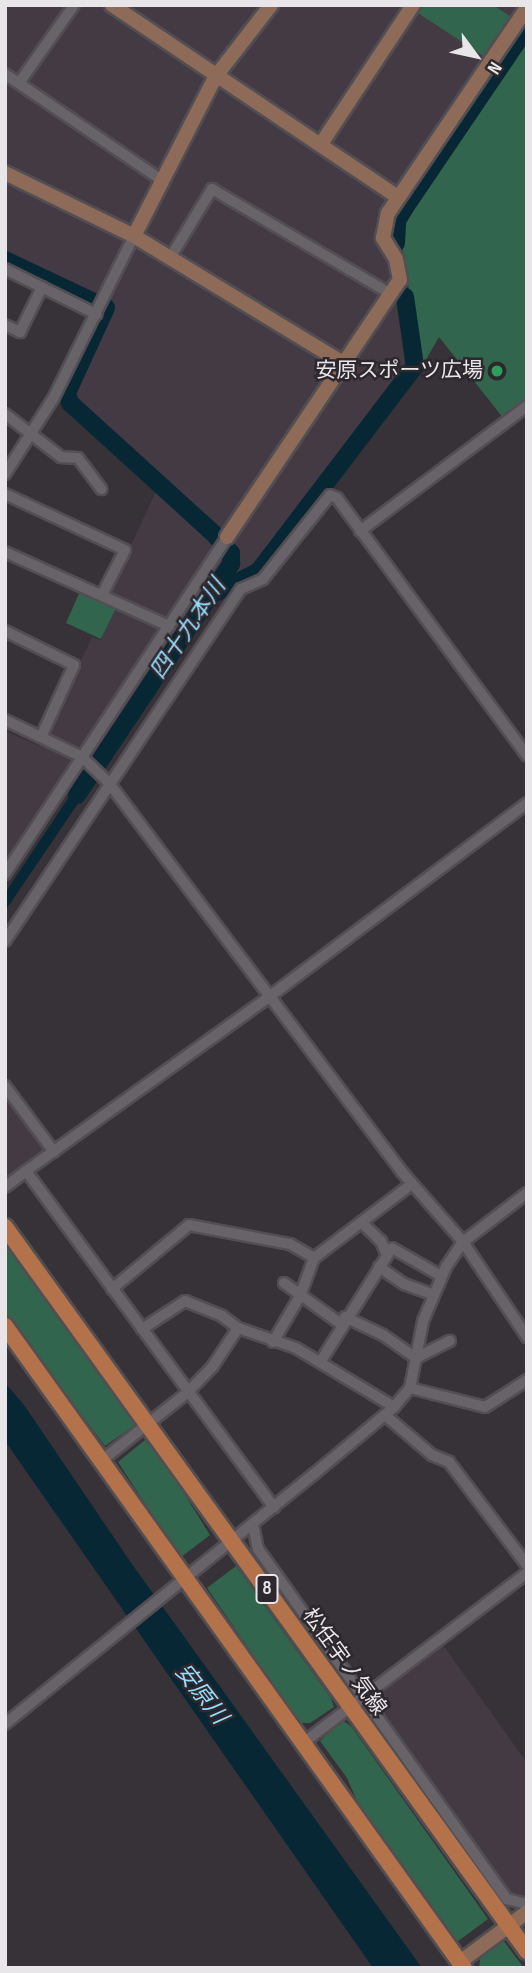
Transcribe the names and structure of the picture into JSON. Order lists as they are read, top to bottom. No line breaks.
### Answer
{"streets":{"main road":["8","松任宇ノ気線"]},"water":["四十九本川","安原川"],"places":["安原スポーツ広場"],"north":"bottom right"}
